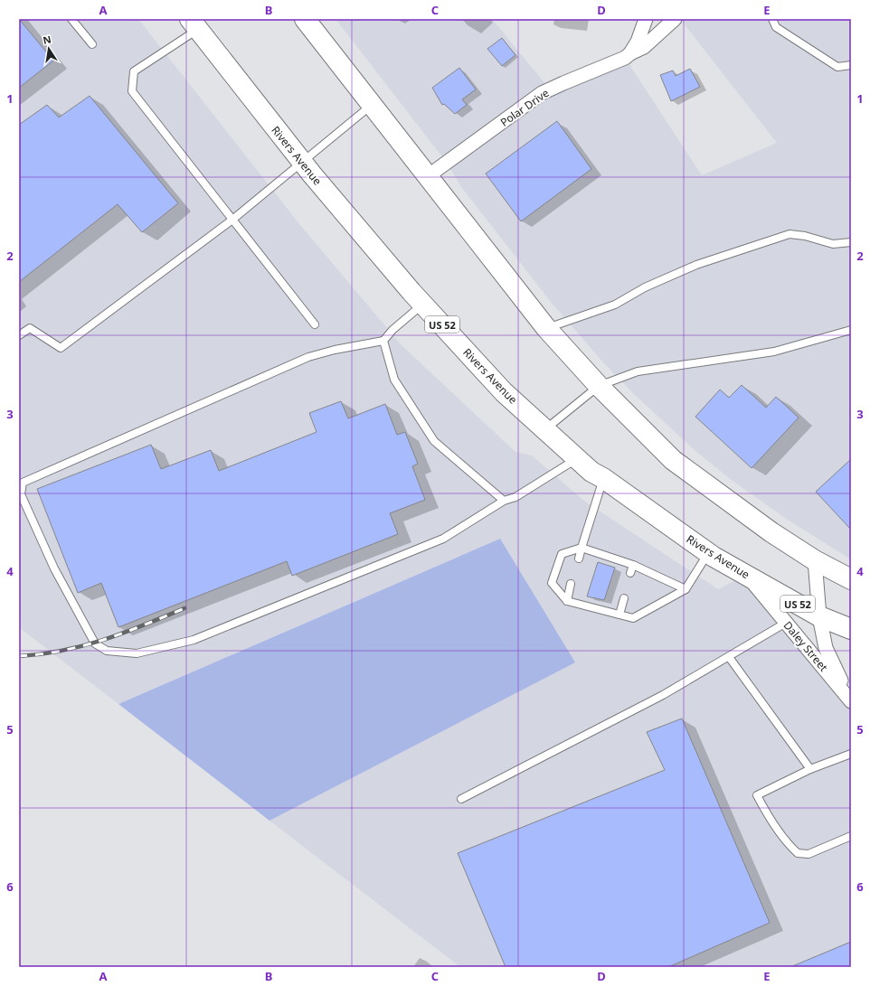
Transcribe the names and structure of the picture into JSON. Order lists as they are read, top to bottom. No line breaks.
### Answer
{"streets":{"main road":["Rivers Avenue","US 52"],"street":["Polar Drive","Daley Street"]},"crossings":[["Rivers Avenue","Daley Street"]],"north":"top","grid":{"columns":["A","B","C","D","E"],"rows":["1","2","3","4","5","6"]}}
